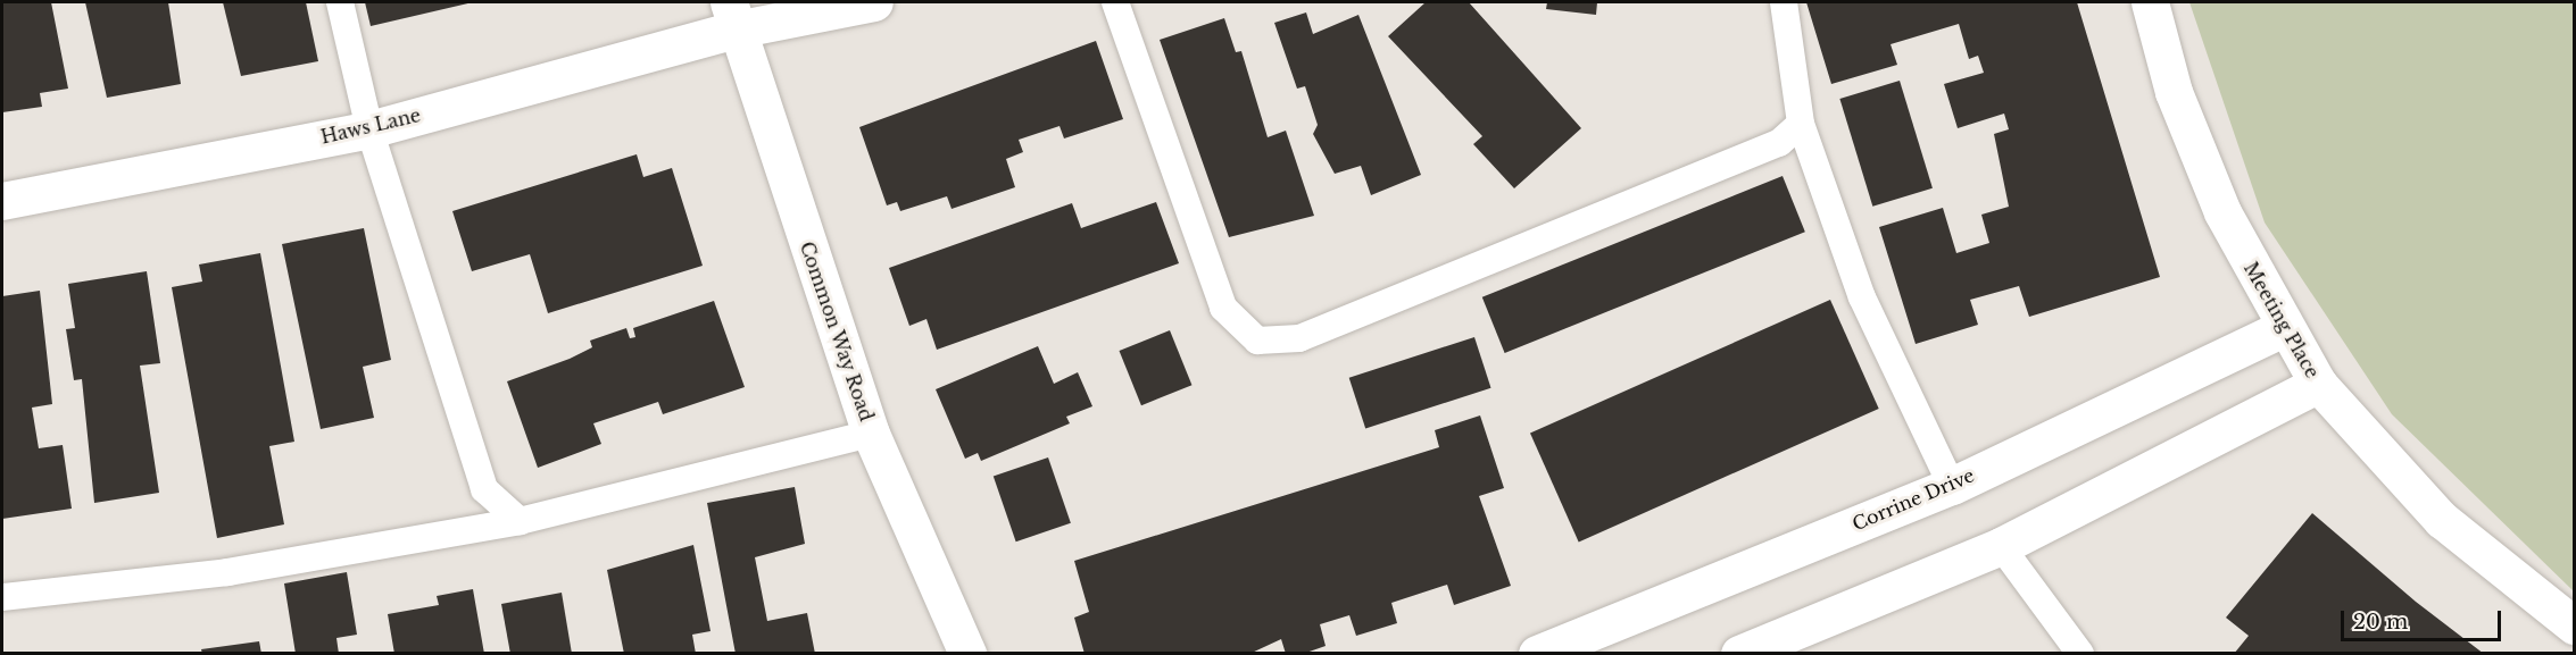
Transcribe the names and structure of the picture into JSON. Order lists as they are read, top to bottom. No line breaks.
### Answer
{"streets":{"street":["Haws Lane","Meeting Place","Common Way Road","Corrine Drive"]},"crossings":[["Haws Lane","Common Way Road"],["Meeting Place","Corrine Drive"]],"scale_bar":"20 m"}
